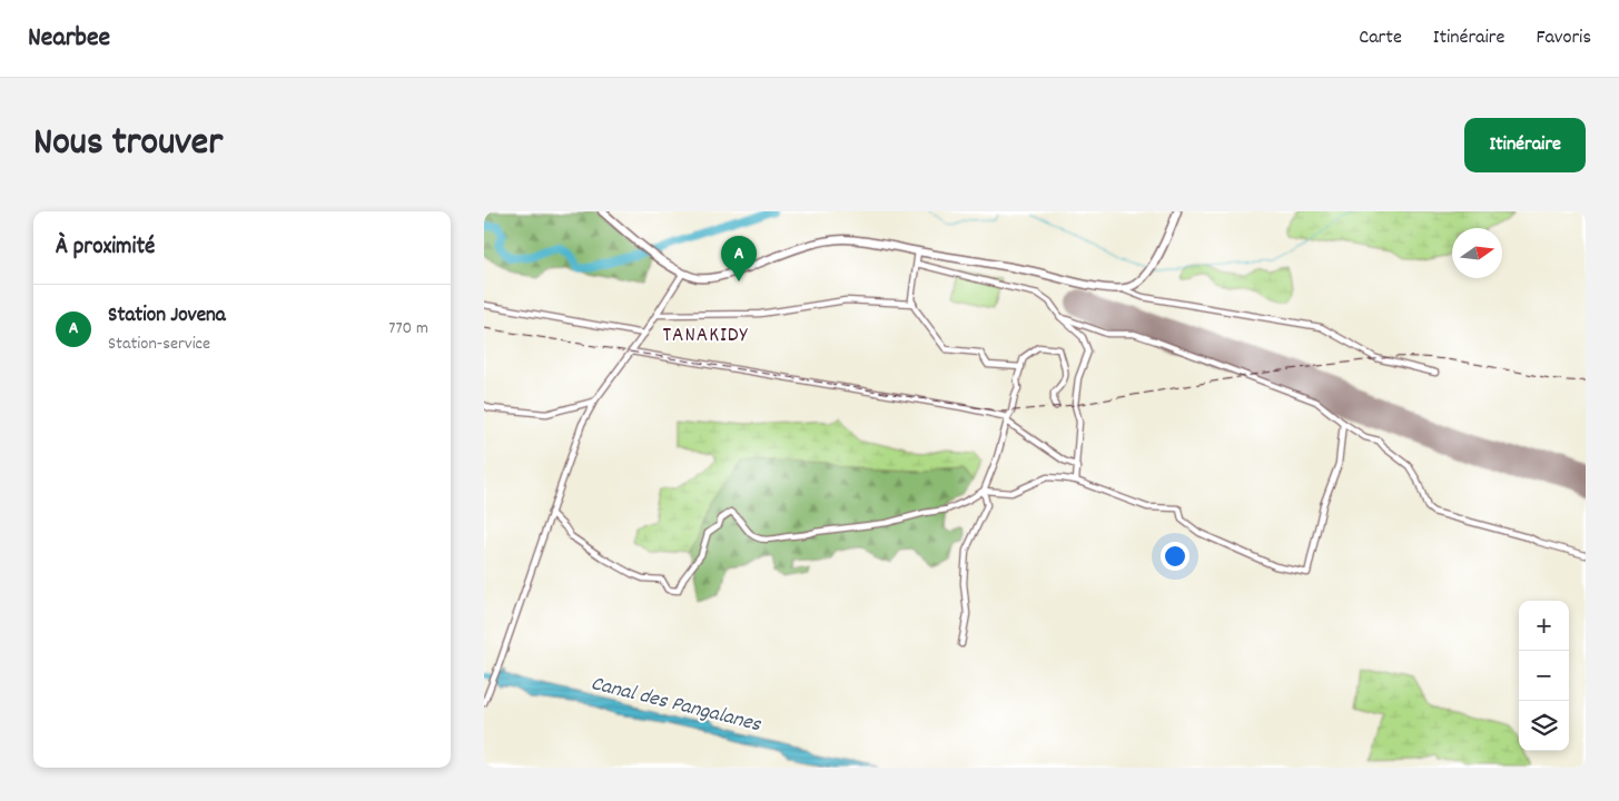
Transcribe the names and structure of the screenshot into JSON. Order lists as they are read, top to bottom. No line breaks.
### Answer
{"districts":["TANAKIDY"],"water":["Canal des Pangalanes"],"north":"right","page":{"header":"Nearbee","nav":["Carte","Itinéraire","Favoris"],"title":"Nous trouver","buttons":"Itinéraire","heading":"À proximité","pins":"A","list":[{"mark":"A","name":"Station Jovena","note":"Station-service","value":"770 m"}],"map_buttons":["+","−"]}}
